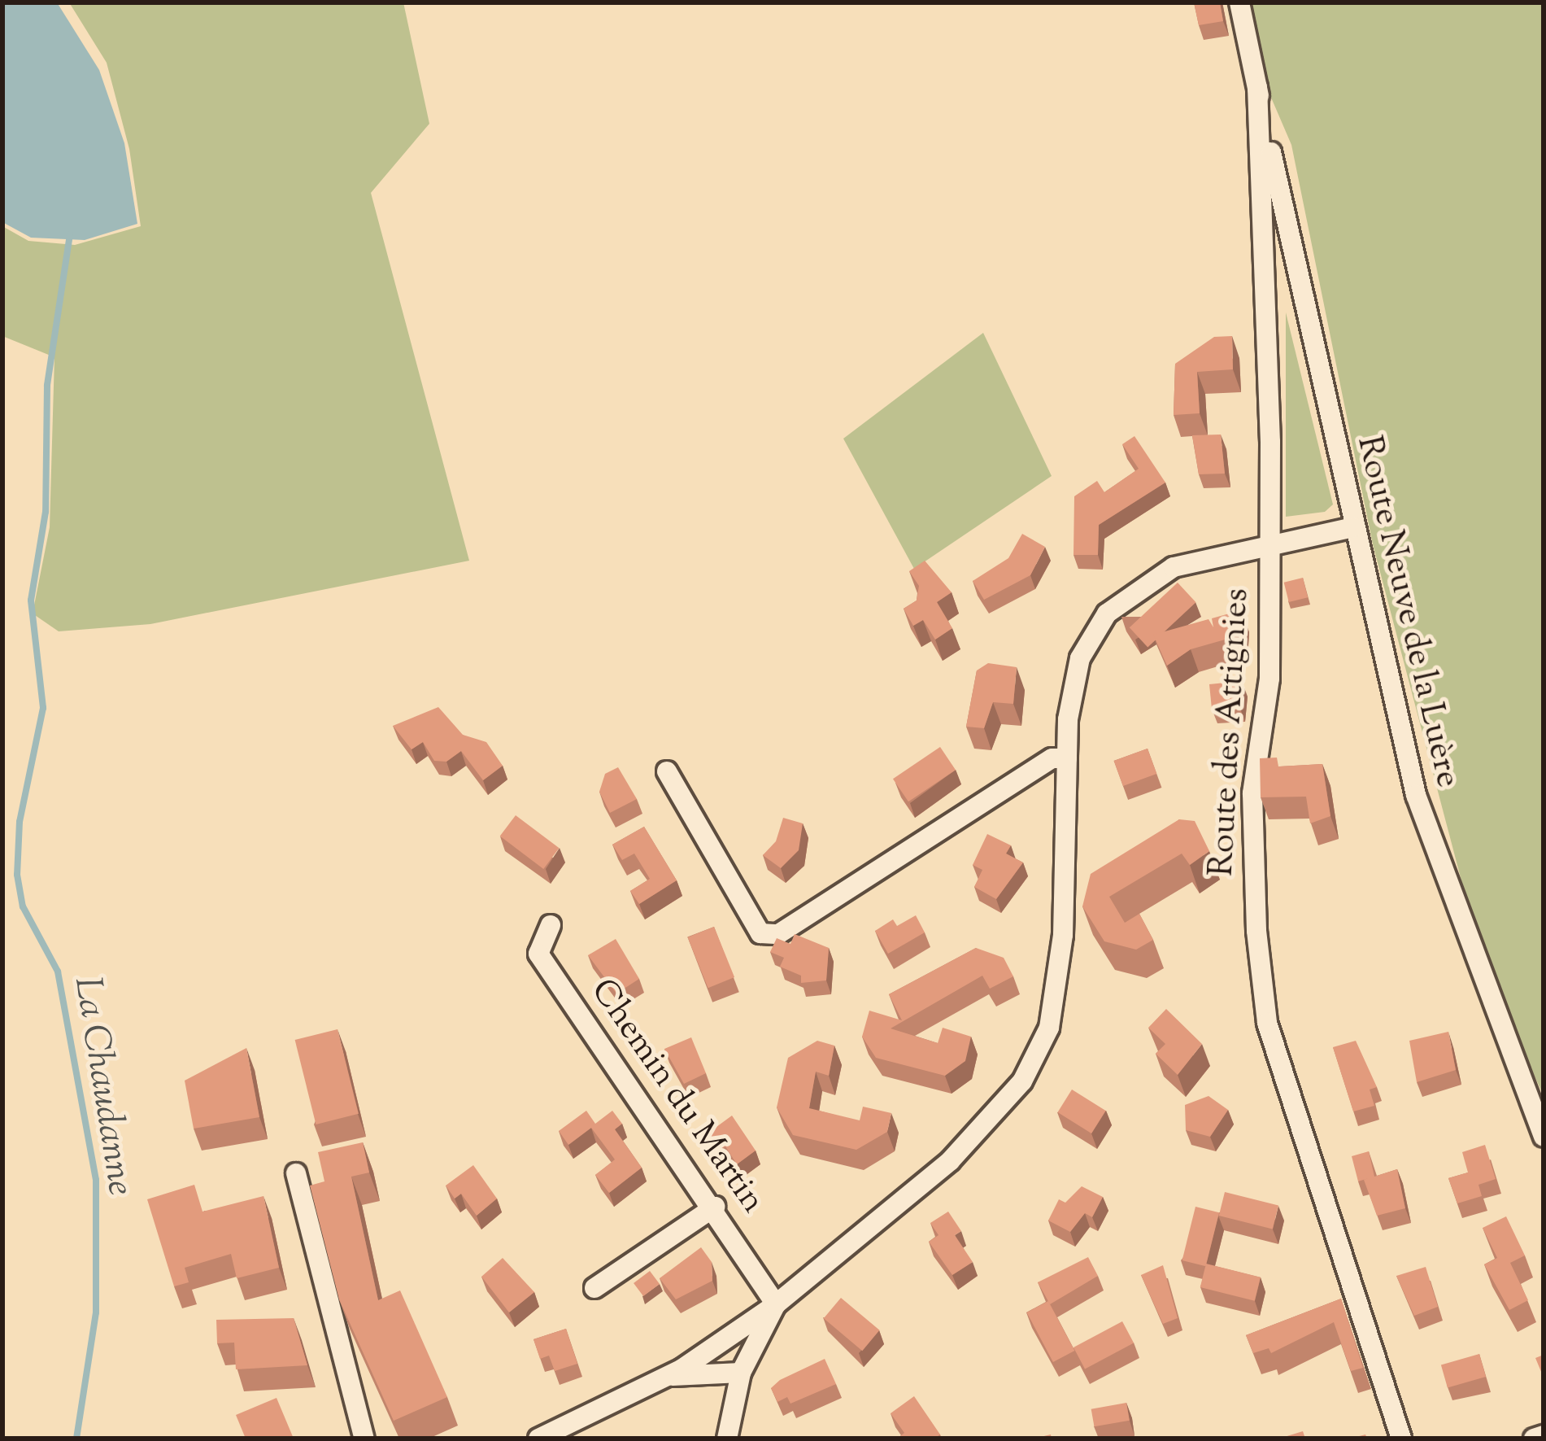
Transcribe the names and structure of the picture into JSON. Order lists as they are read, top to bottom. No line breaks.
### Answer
{"streets":{"street":["Route Neuve de la Luère","Route des Attignies","Chemin du Martin"]},"crossings":[["Route Neuve de la Luère","Route des Attignies"]],"water":["La Chaudanne"]}
